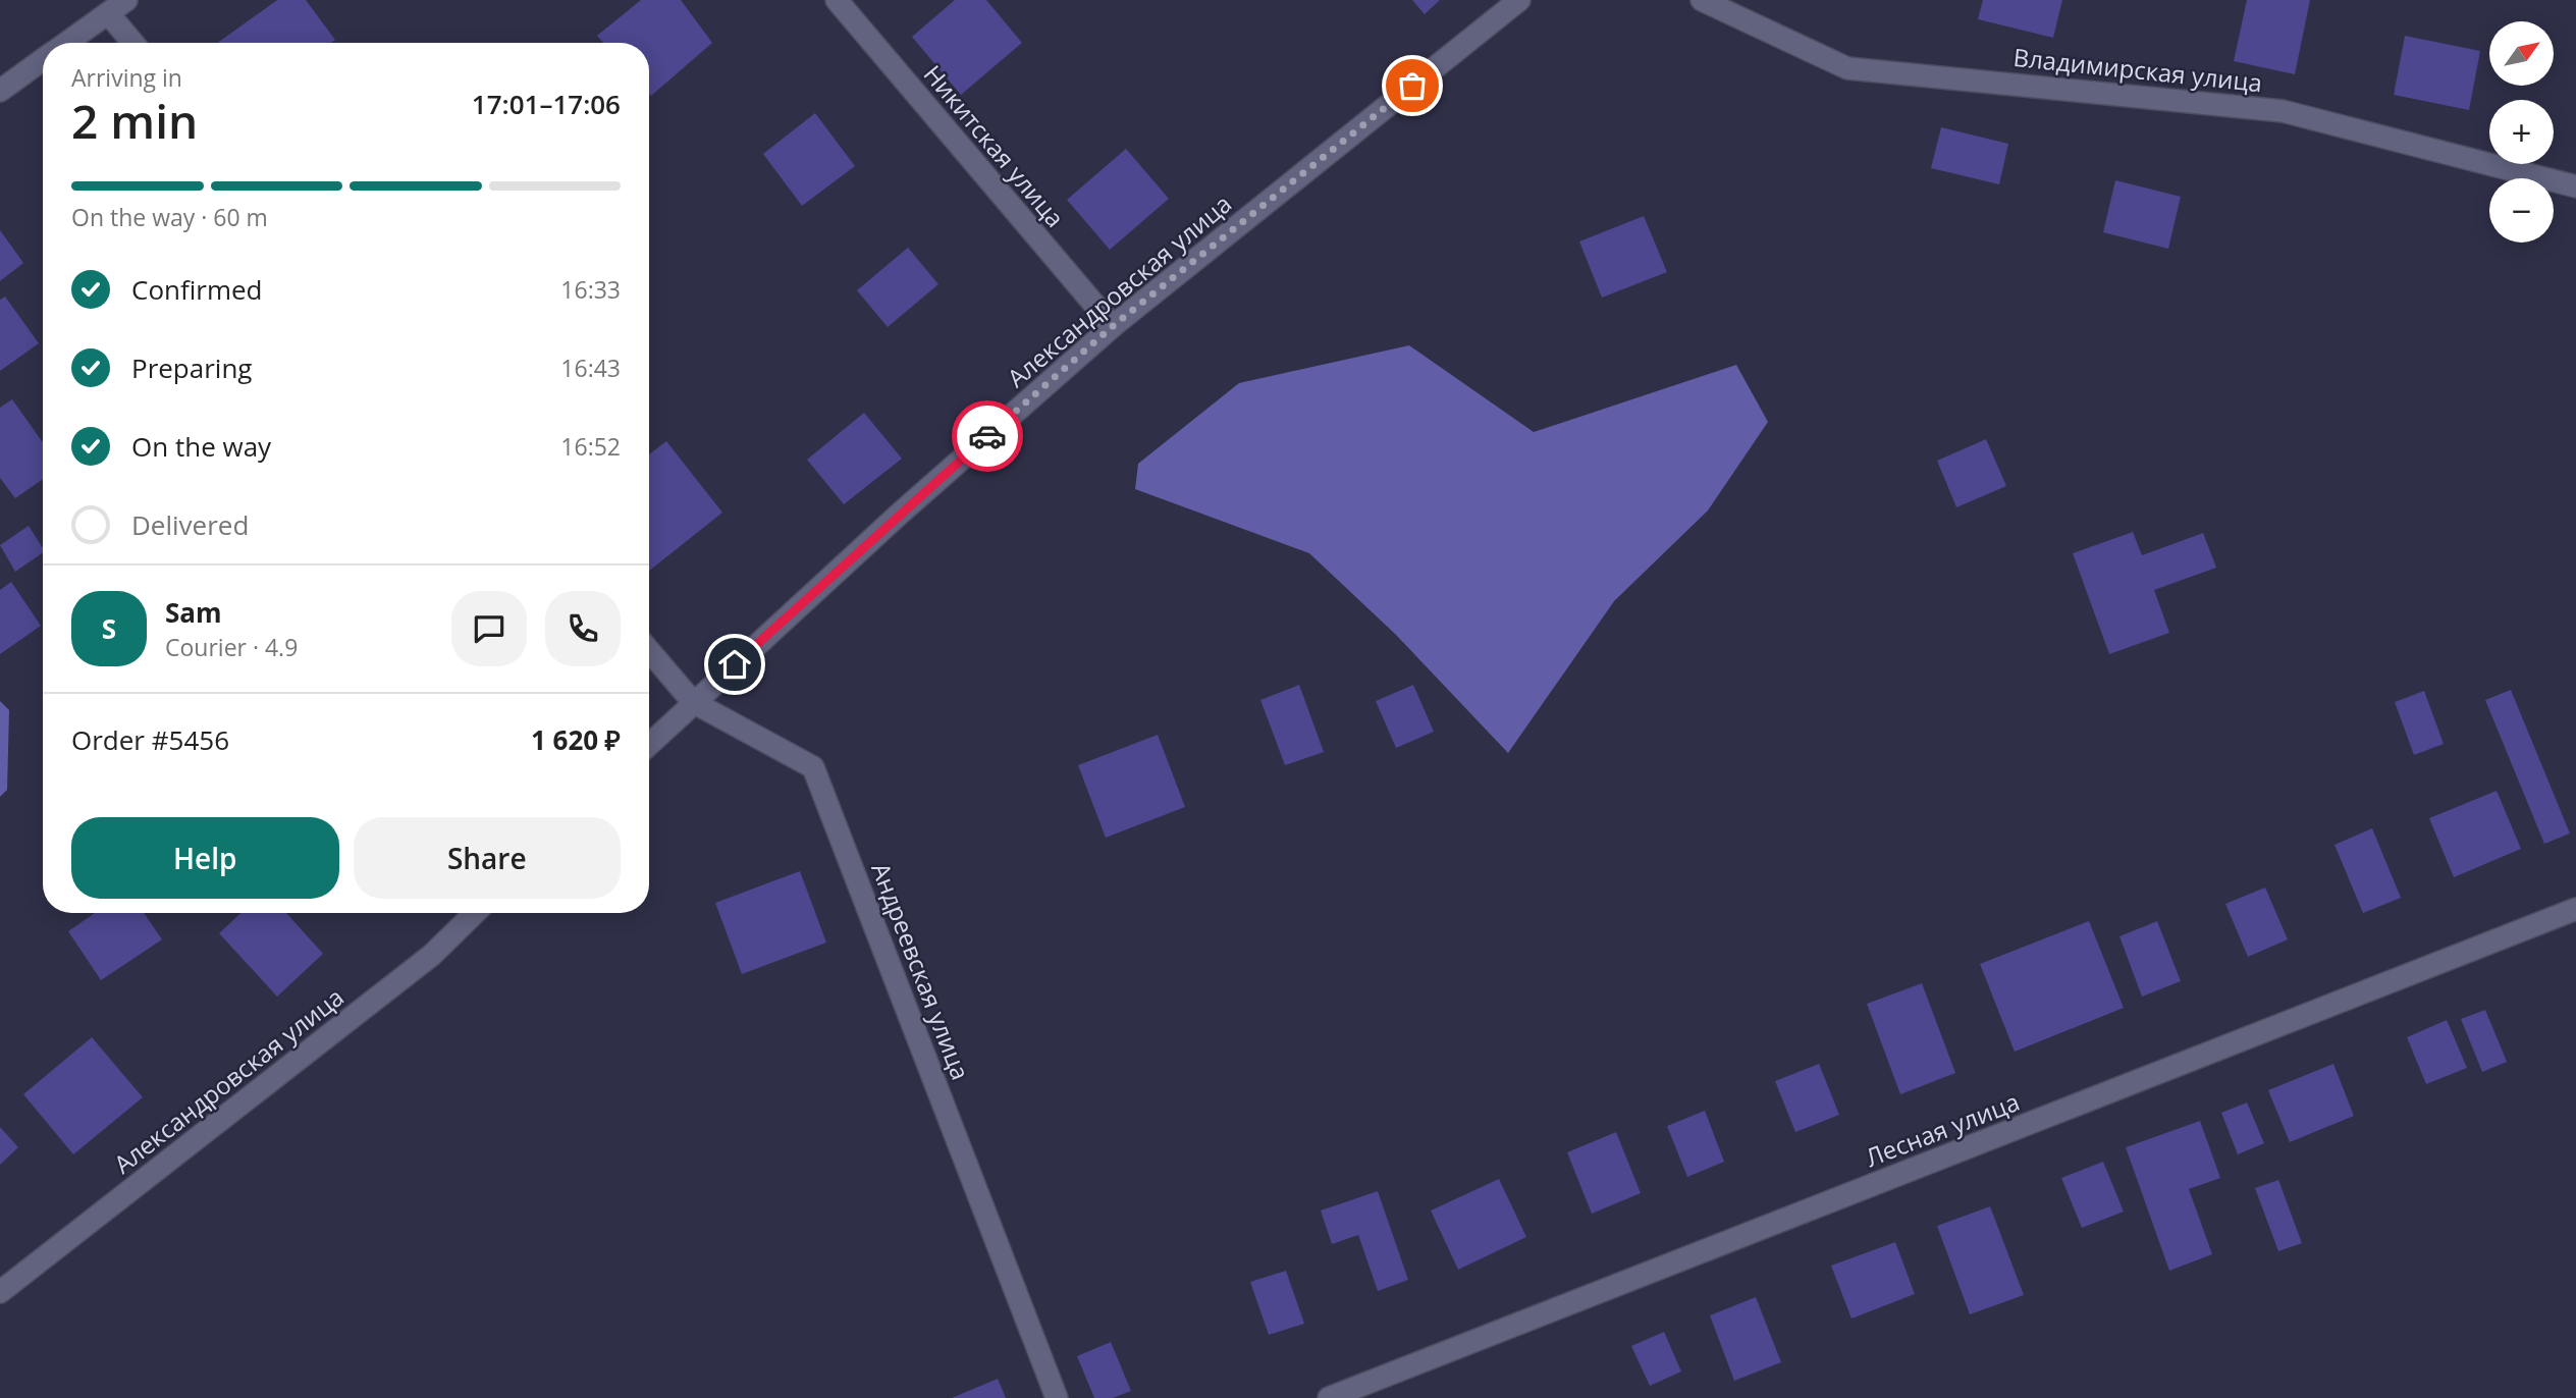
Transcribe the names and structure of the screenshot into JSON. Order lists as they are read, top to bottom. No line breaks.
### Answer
{"streets":{"street":["Владимирская улица","Никитская улица","Александровская улица","Андреевская улица","Лесная улица"]},"crossings":[["Никитская улица","Александровская улица"],["Александровская улица","Андреевская улица"]],"north":"top right","page":{"map_buttons":["+","−"],"heading":["2 min","Arriving in","17:01–17:06"],"panel":["Sam","Courier · 4.9","Order #5456","1 620 ₽"],"bar":"On the way · 60 m","list":[["Confirmed","16:33"],["Preparing","16:43"],["On the way","16:52"],"Delivered"],"round":"S","buttons":["Help","Share"]}}
